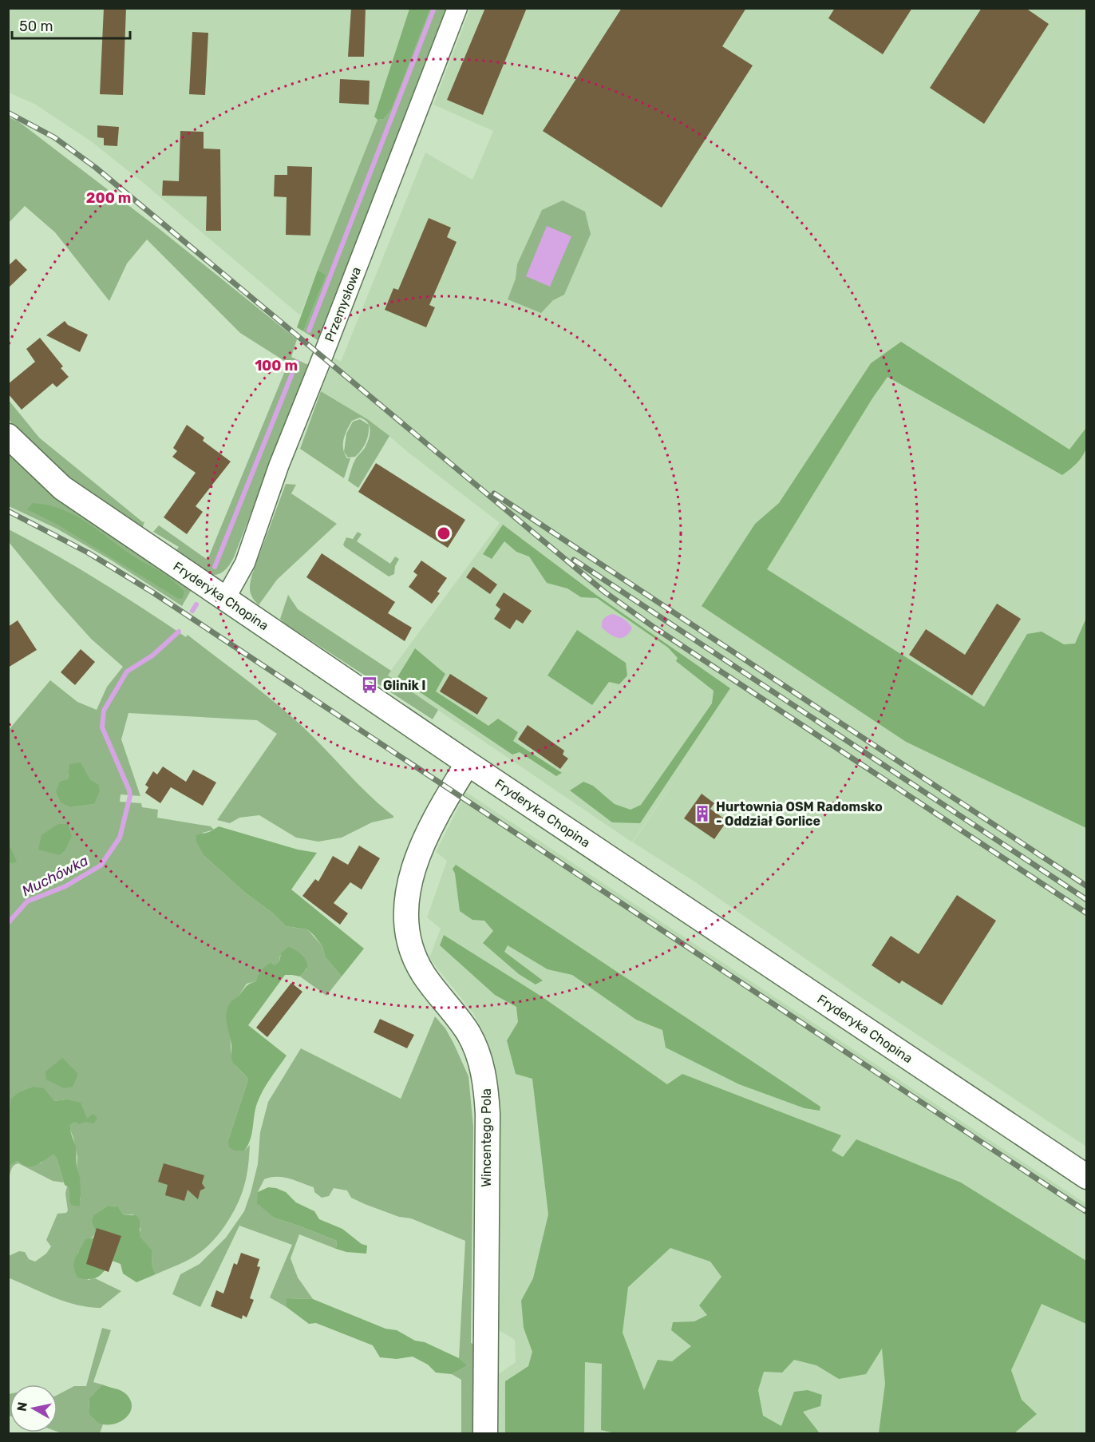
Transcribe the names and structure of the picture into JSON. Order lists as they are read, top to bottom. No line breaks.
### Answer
{"streets":{"street":["Przemysłowa","Fryderyka Chopina","Wincentego Pola"]},"crossings":[["Przemysłowa","Fryderyka Chopina"],["Fryderyka Chopina","Wincentego Pola"]],"water":["Muchówka"],"places":{"bus stop":["Glinik I"],"building":["Hurtownia OSM Radomsko - Oddział Gorlice"]},"scale_bar":"50 m","north":"left","rings":["200 m","100 m"]}
